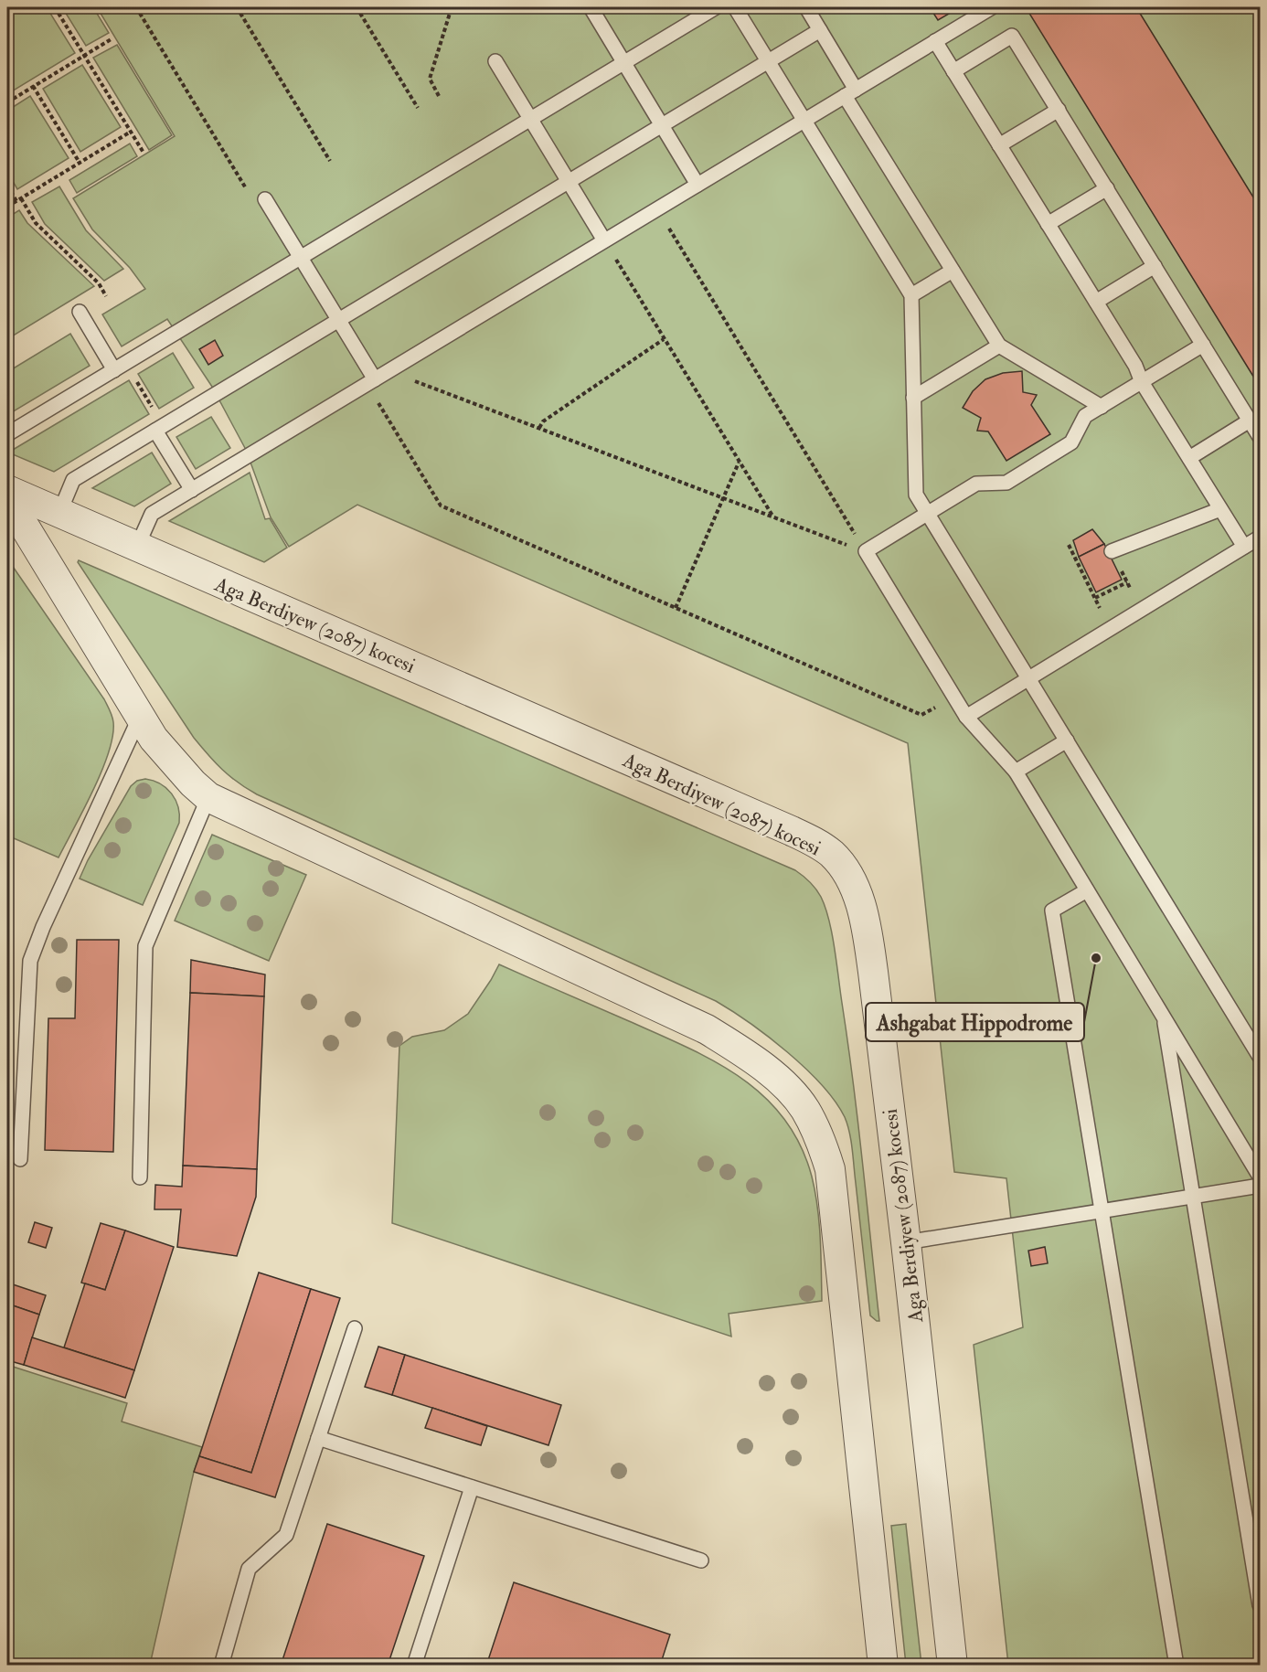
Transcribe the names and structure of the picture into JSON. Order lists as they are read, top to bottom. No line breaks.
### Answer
{"streets":{"street":["Aga Berdiyew (2087) kocesi"]},"places":["Ashgabat Hippodrome"]}
